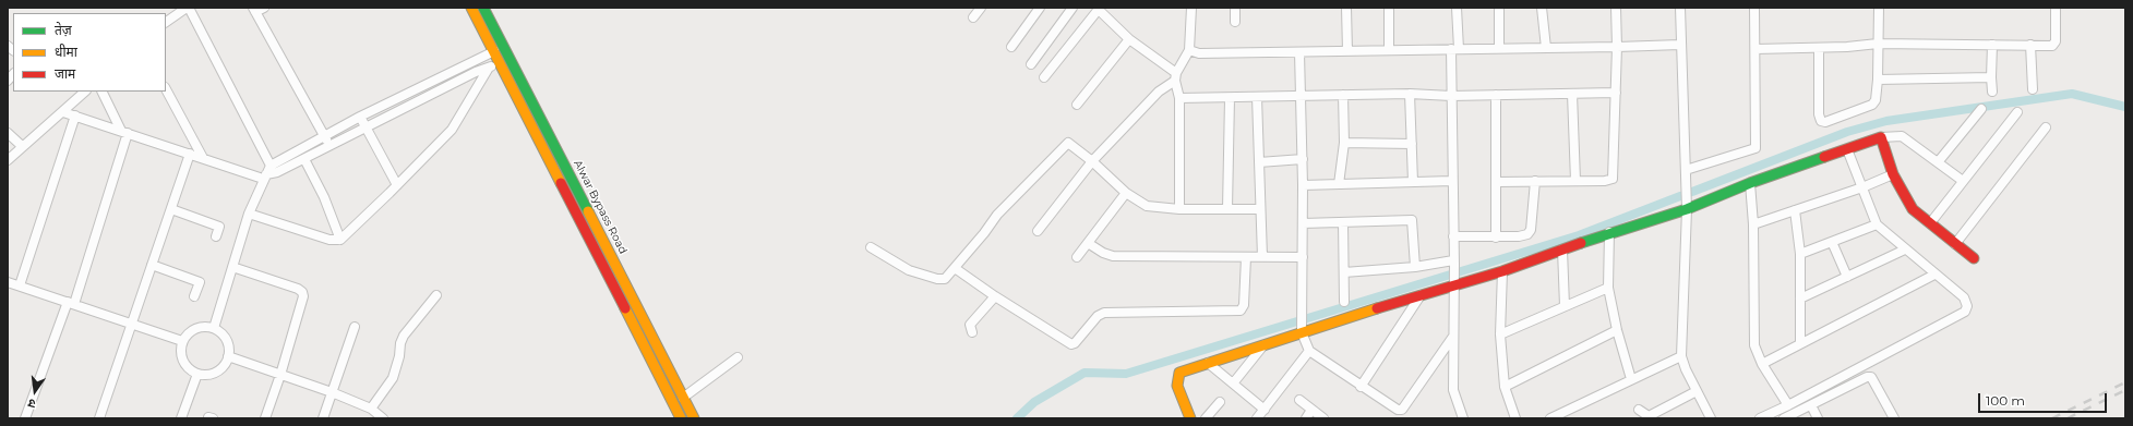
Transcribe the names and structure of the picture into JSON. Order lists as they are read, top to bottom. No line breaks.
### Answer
{"streets":{"street":["Alwar Bypass Road"]},"legend":["तेज़","धीमा","जाम"],"scale_bar":"100 m","north":"bottom"}
